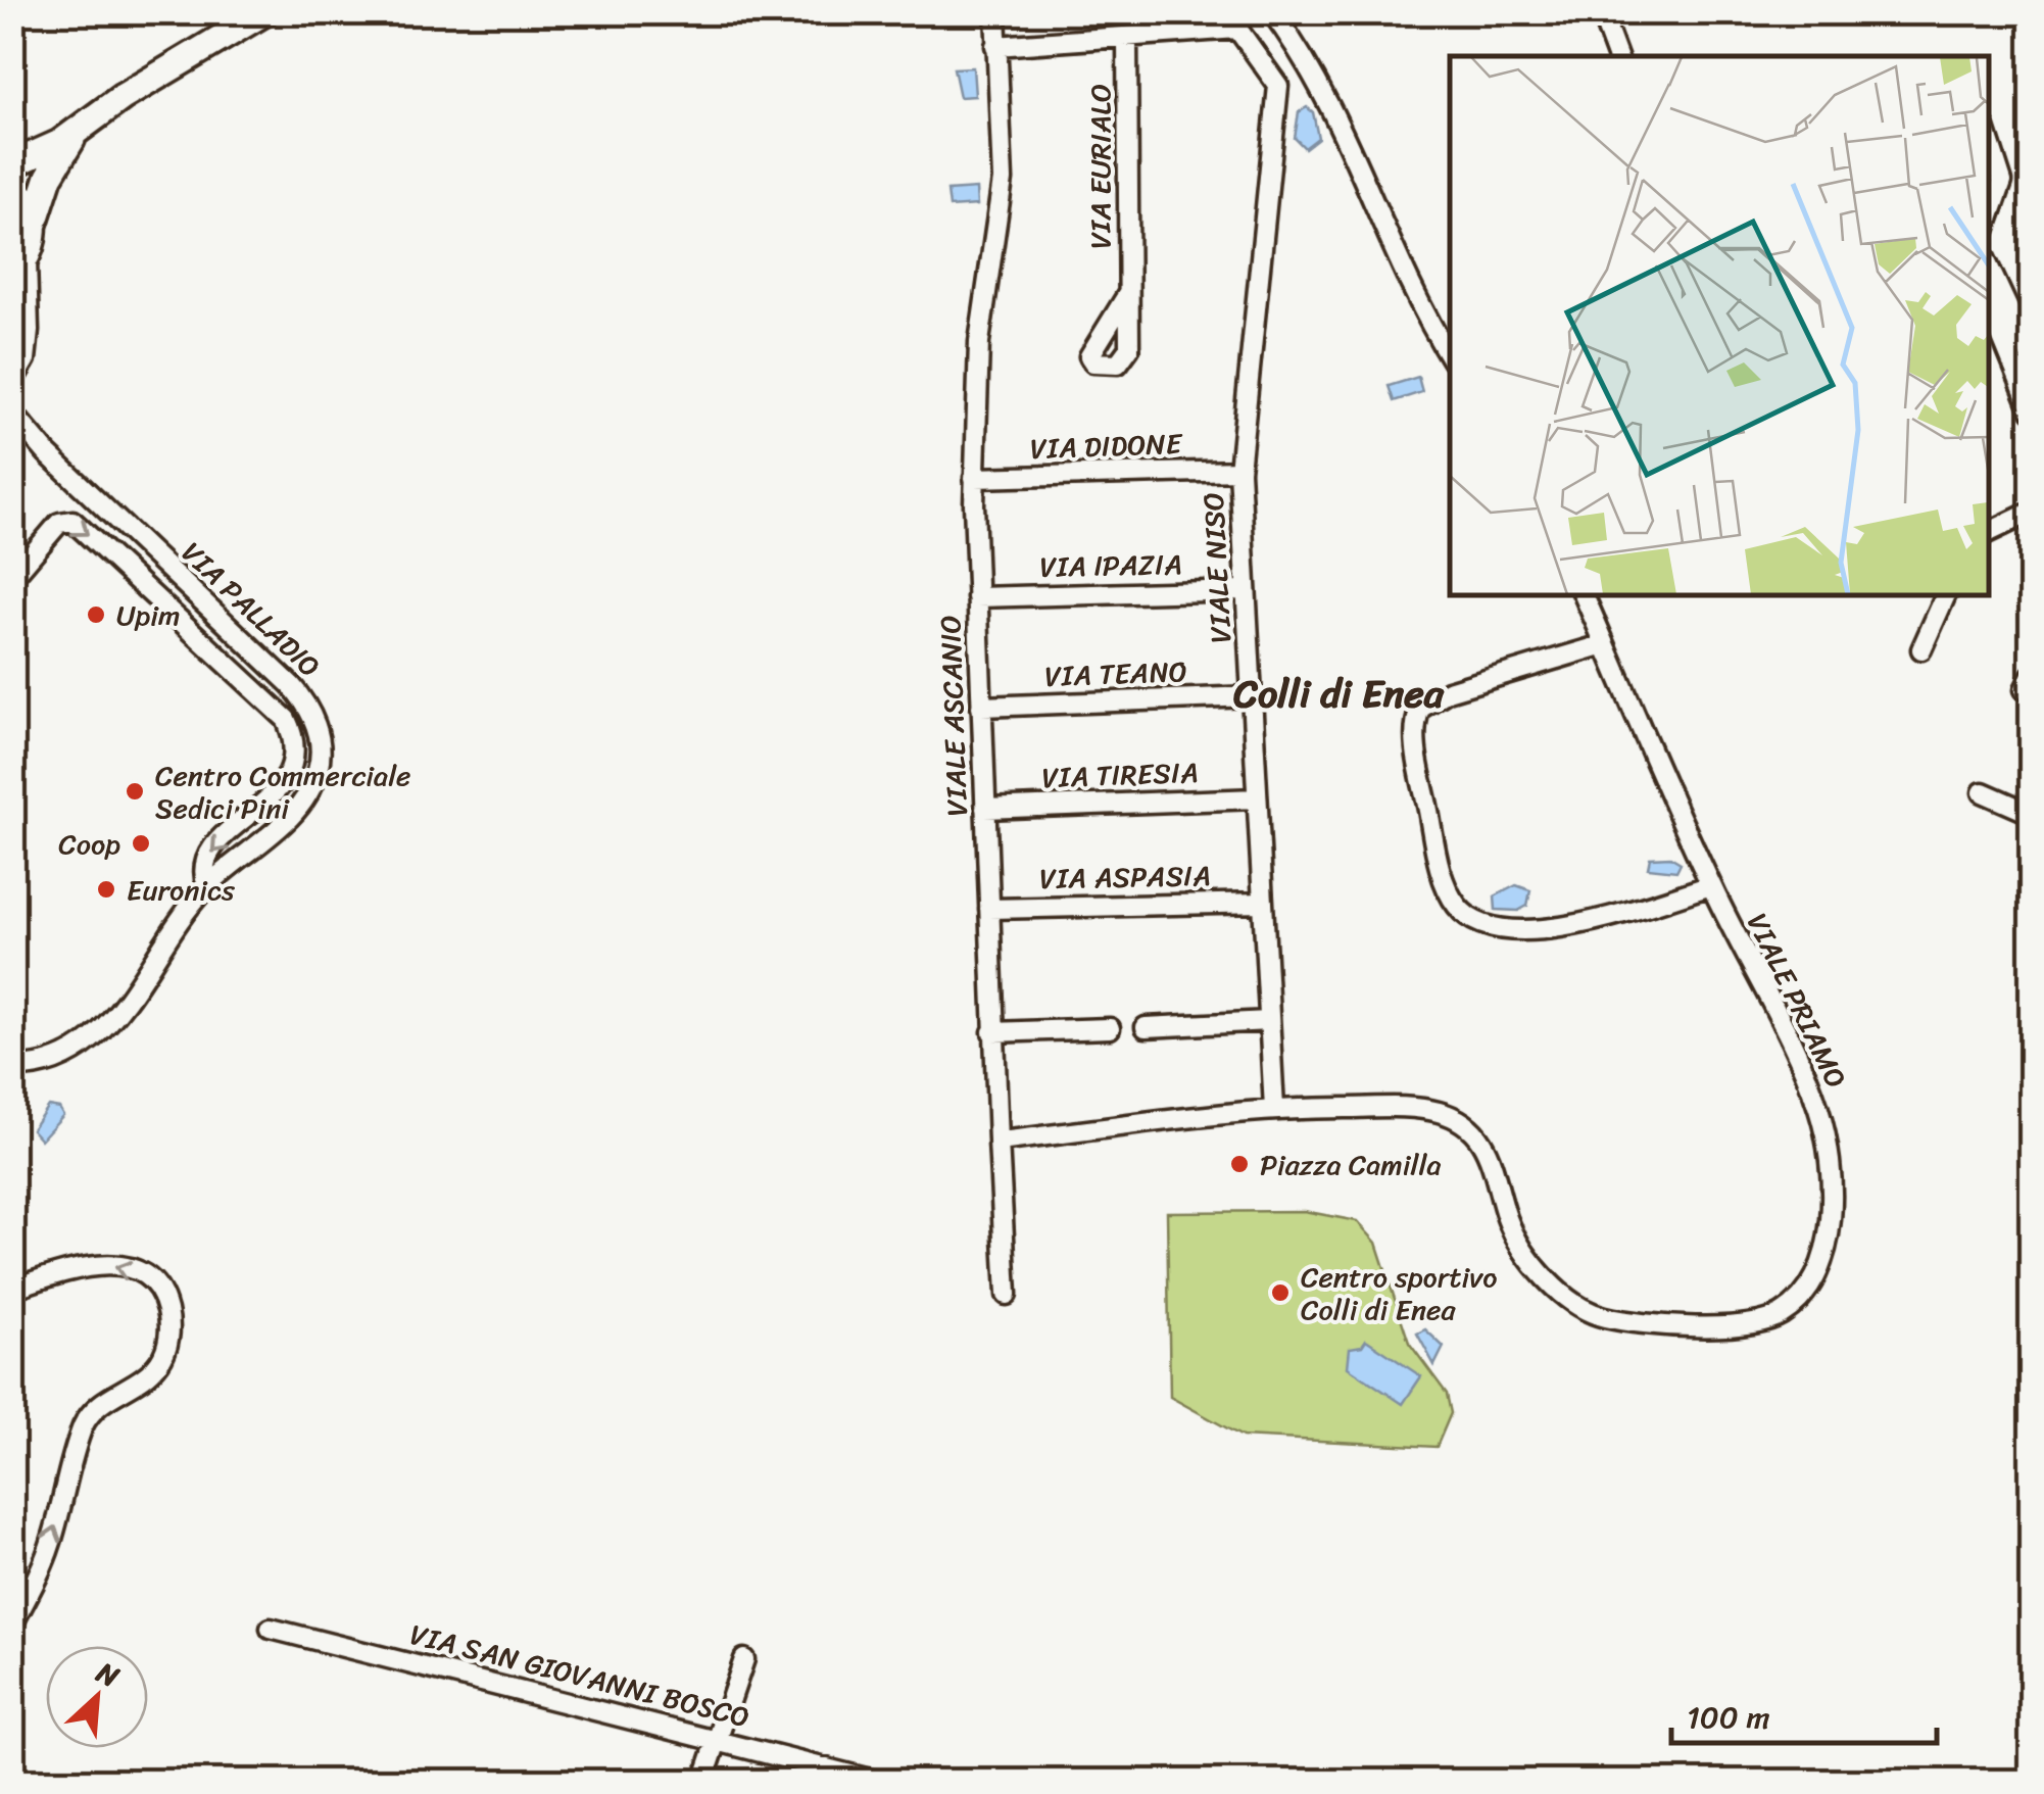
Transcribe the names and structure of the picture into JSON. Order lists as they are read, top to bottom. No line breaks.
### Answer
{"streets":{"street":["VIA EURIALO","VIA DIDONE","VIA IPAZIA","VIALE NISO","VIA PALLADIO","VIA TEANO","VIALE ASCANIO","VIA TIRESIA","VIA ASPASIA","VIALE PRIAMO","VIA SAN GIOVANNI BOSCO"]},"crossings":[["VIA DIDONE","VIALE NISO"],["VIA DIDONE","VIALE ASCANIO"],["VIA IPAZIA","VIALE NISO"],["VIA IPAZIA","VIALE ASCANIO"],["VIALE NISO","VIA TEANO"],["VIALE NISO","VIA TIRESIA"],["VIALE NISO","VIA ASPASIA"],["VIALE NISO","VIALE PRIAMO"],["VIA TEANO","VIALE ASCANIO"],["VIALE ASCANIO","VIA TIRESIA"],["VIALE ASCANIO","VIA ASPASIA"]],"districts":["Colli di Enea"],"places":["Upim","Centro Commerciale Sedici Pini","Coop","Euronics","Piazza Camilla","Centro sportivo Colli di Enea"],"scale_bar":"100 m","north":"top right"}
